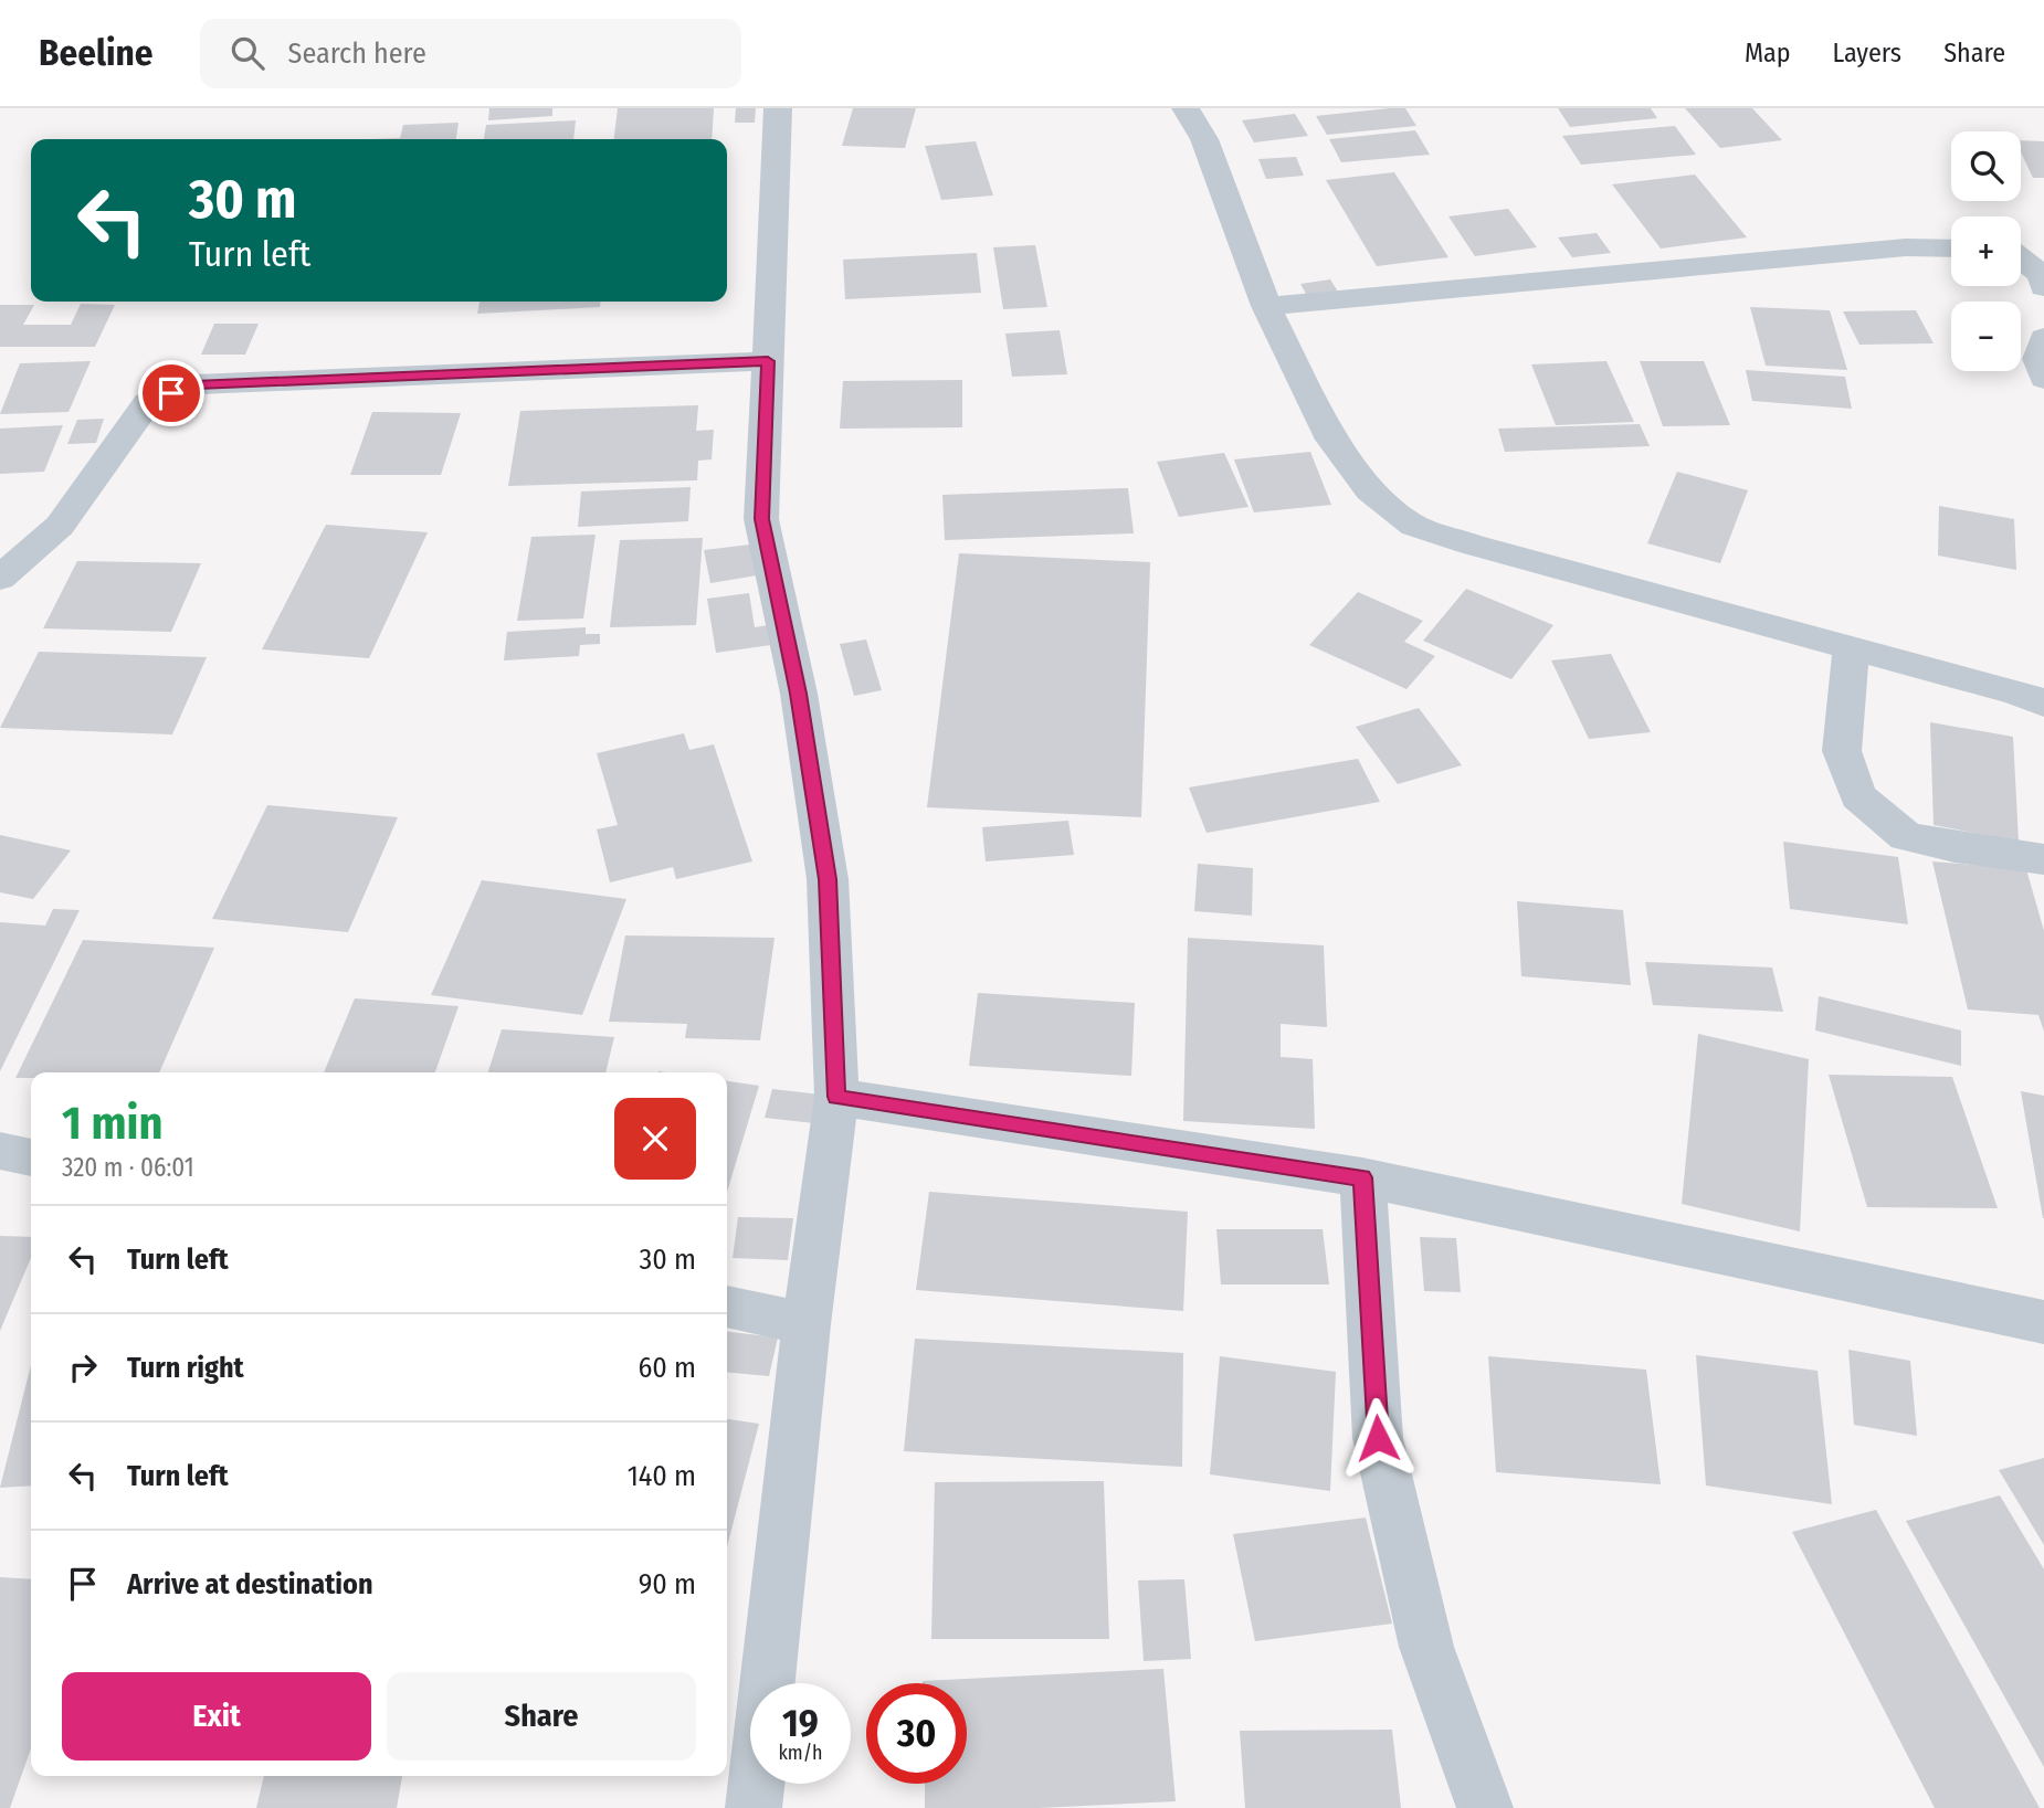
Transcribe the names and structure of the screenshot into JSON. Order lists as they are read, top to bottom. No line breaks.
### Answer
{"page":{"header":"Beeline","search":"Search here","nav":["Map","Layers","Share"],"map_buttons":["+","−"],"turn":["30 m","Turn left"],"heading":["1 min","320 m · 06:01"],"list":[{"name":"Turn left","value":"30 m"},{"name":"Turn right","value":"60 m"},{"name":"Turn left","value":"140 m"},{"name":"Arrive at destination","value":"90 m"}],"buttons":["Exit","Share"],"speed":"19 km/h","limit":"30"}}
